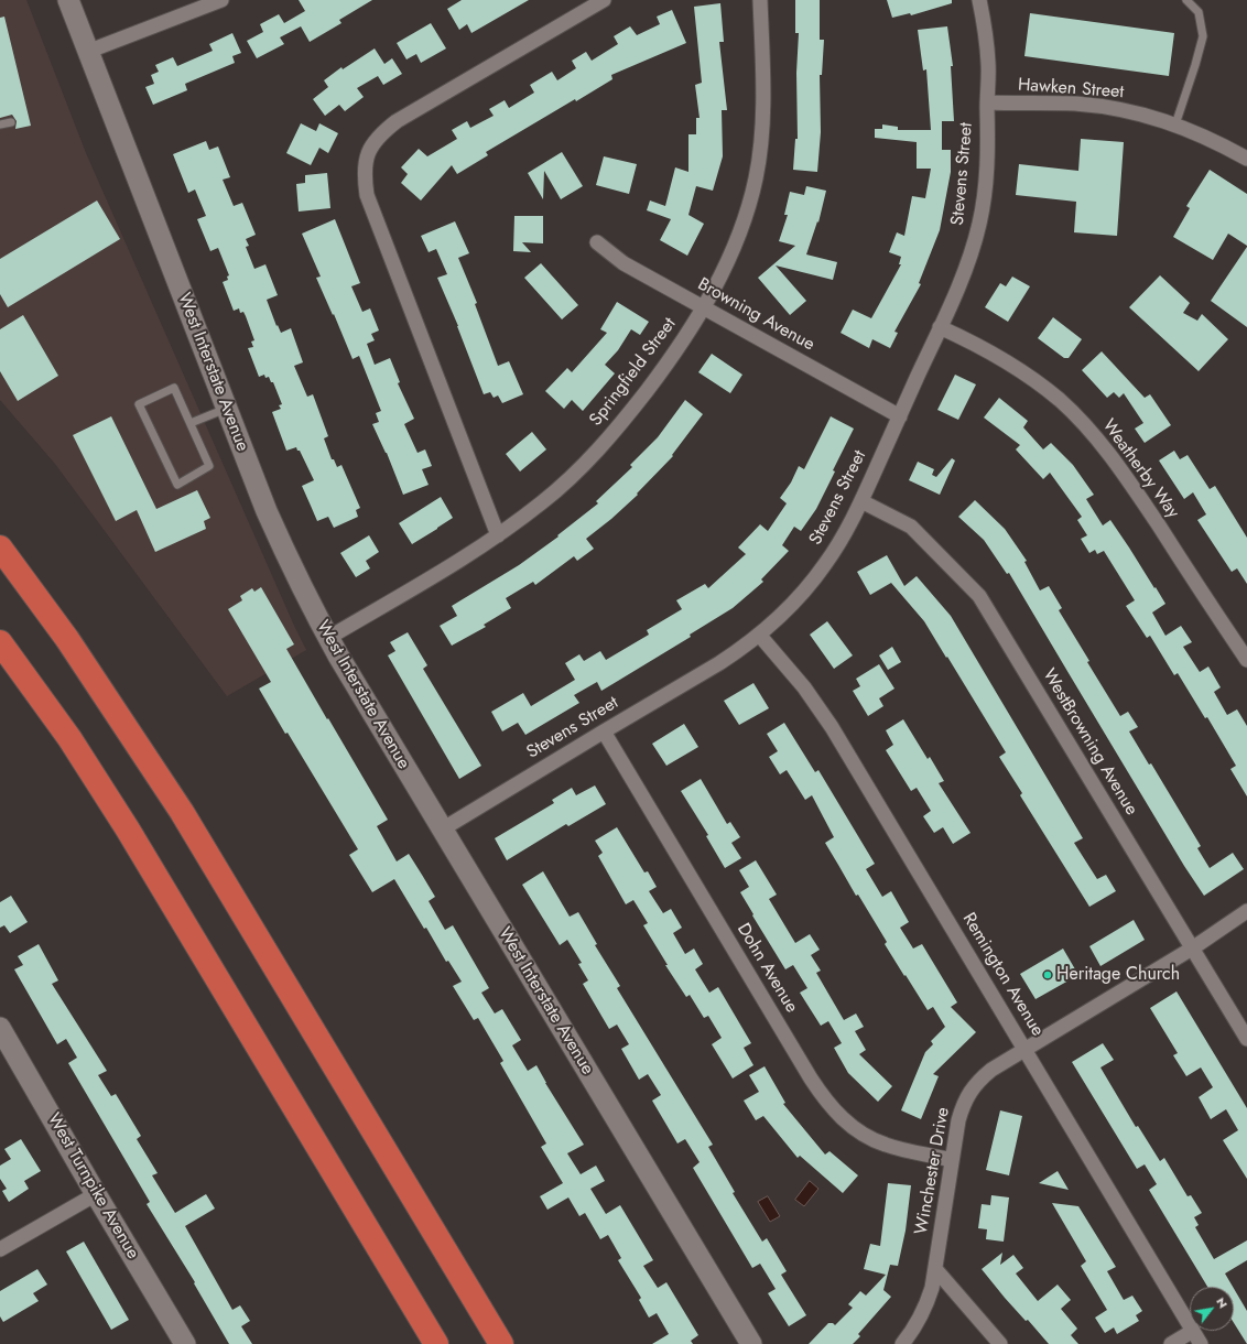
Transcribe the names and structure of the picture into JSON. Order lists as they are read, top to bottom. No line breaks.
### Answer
{"streets":{"street":["Hawken Street","Stevens Street","Browning Avenue","West Interstate Avenue","Springfield Street","Weatherby Way","WestBrowning Avenue","Dohn Avenue","Remington Avenue","Winchester Drive","West Turnpike Avenue"]},"crossings":[["Hawken Street","Stevens Street"],["Stevens Street","Browning Avenue"],["Stevens Street","West Interstate Avenue"],["Stevens Street","Weatherby Way"],["Stevens Street","WestBrowning Avenue"],["Stevens Street","Dohn Avenue"],["Stevens Street","Remington Avenue"],["Browning Avenue","Springfield Street"],["West Interstate Avenue","Springfield Street"],["WestBrowning Avenue","Winchester Drive"],["Dohn Avenue","Winchester Drive"],["Remington Avenue","Winchester Drive"]],"places":["Heritage Church"],"north":"top right"}
